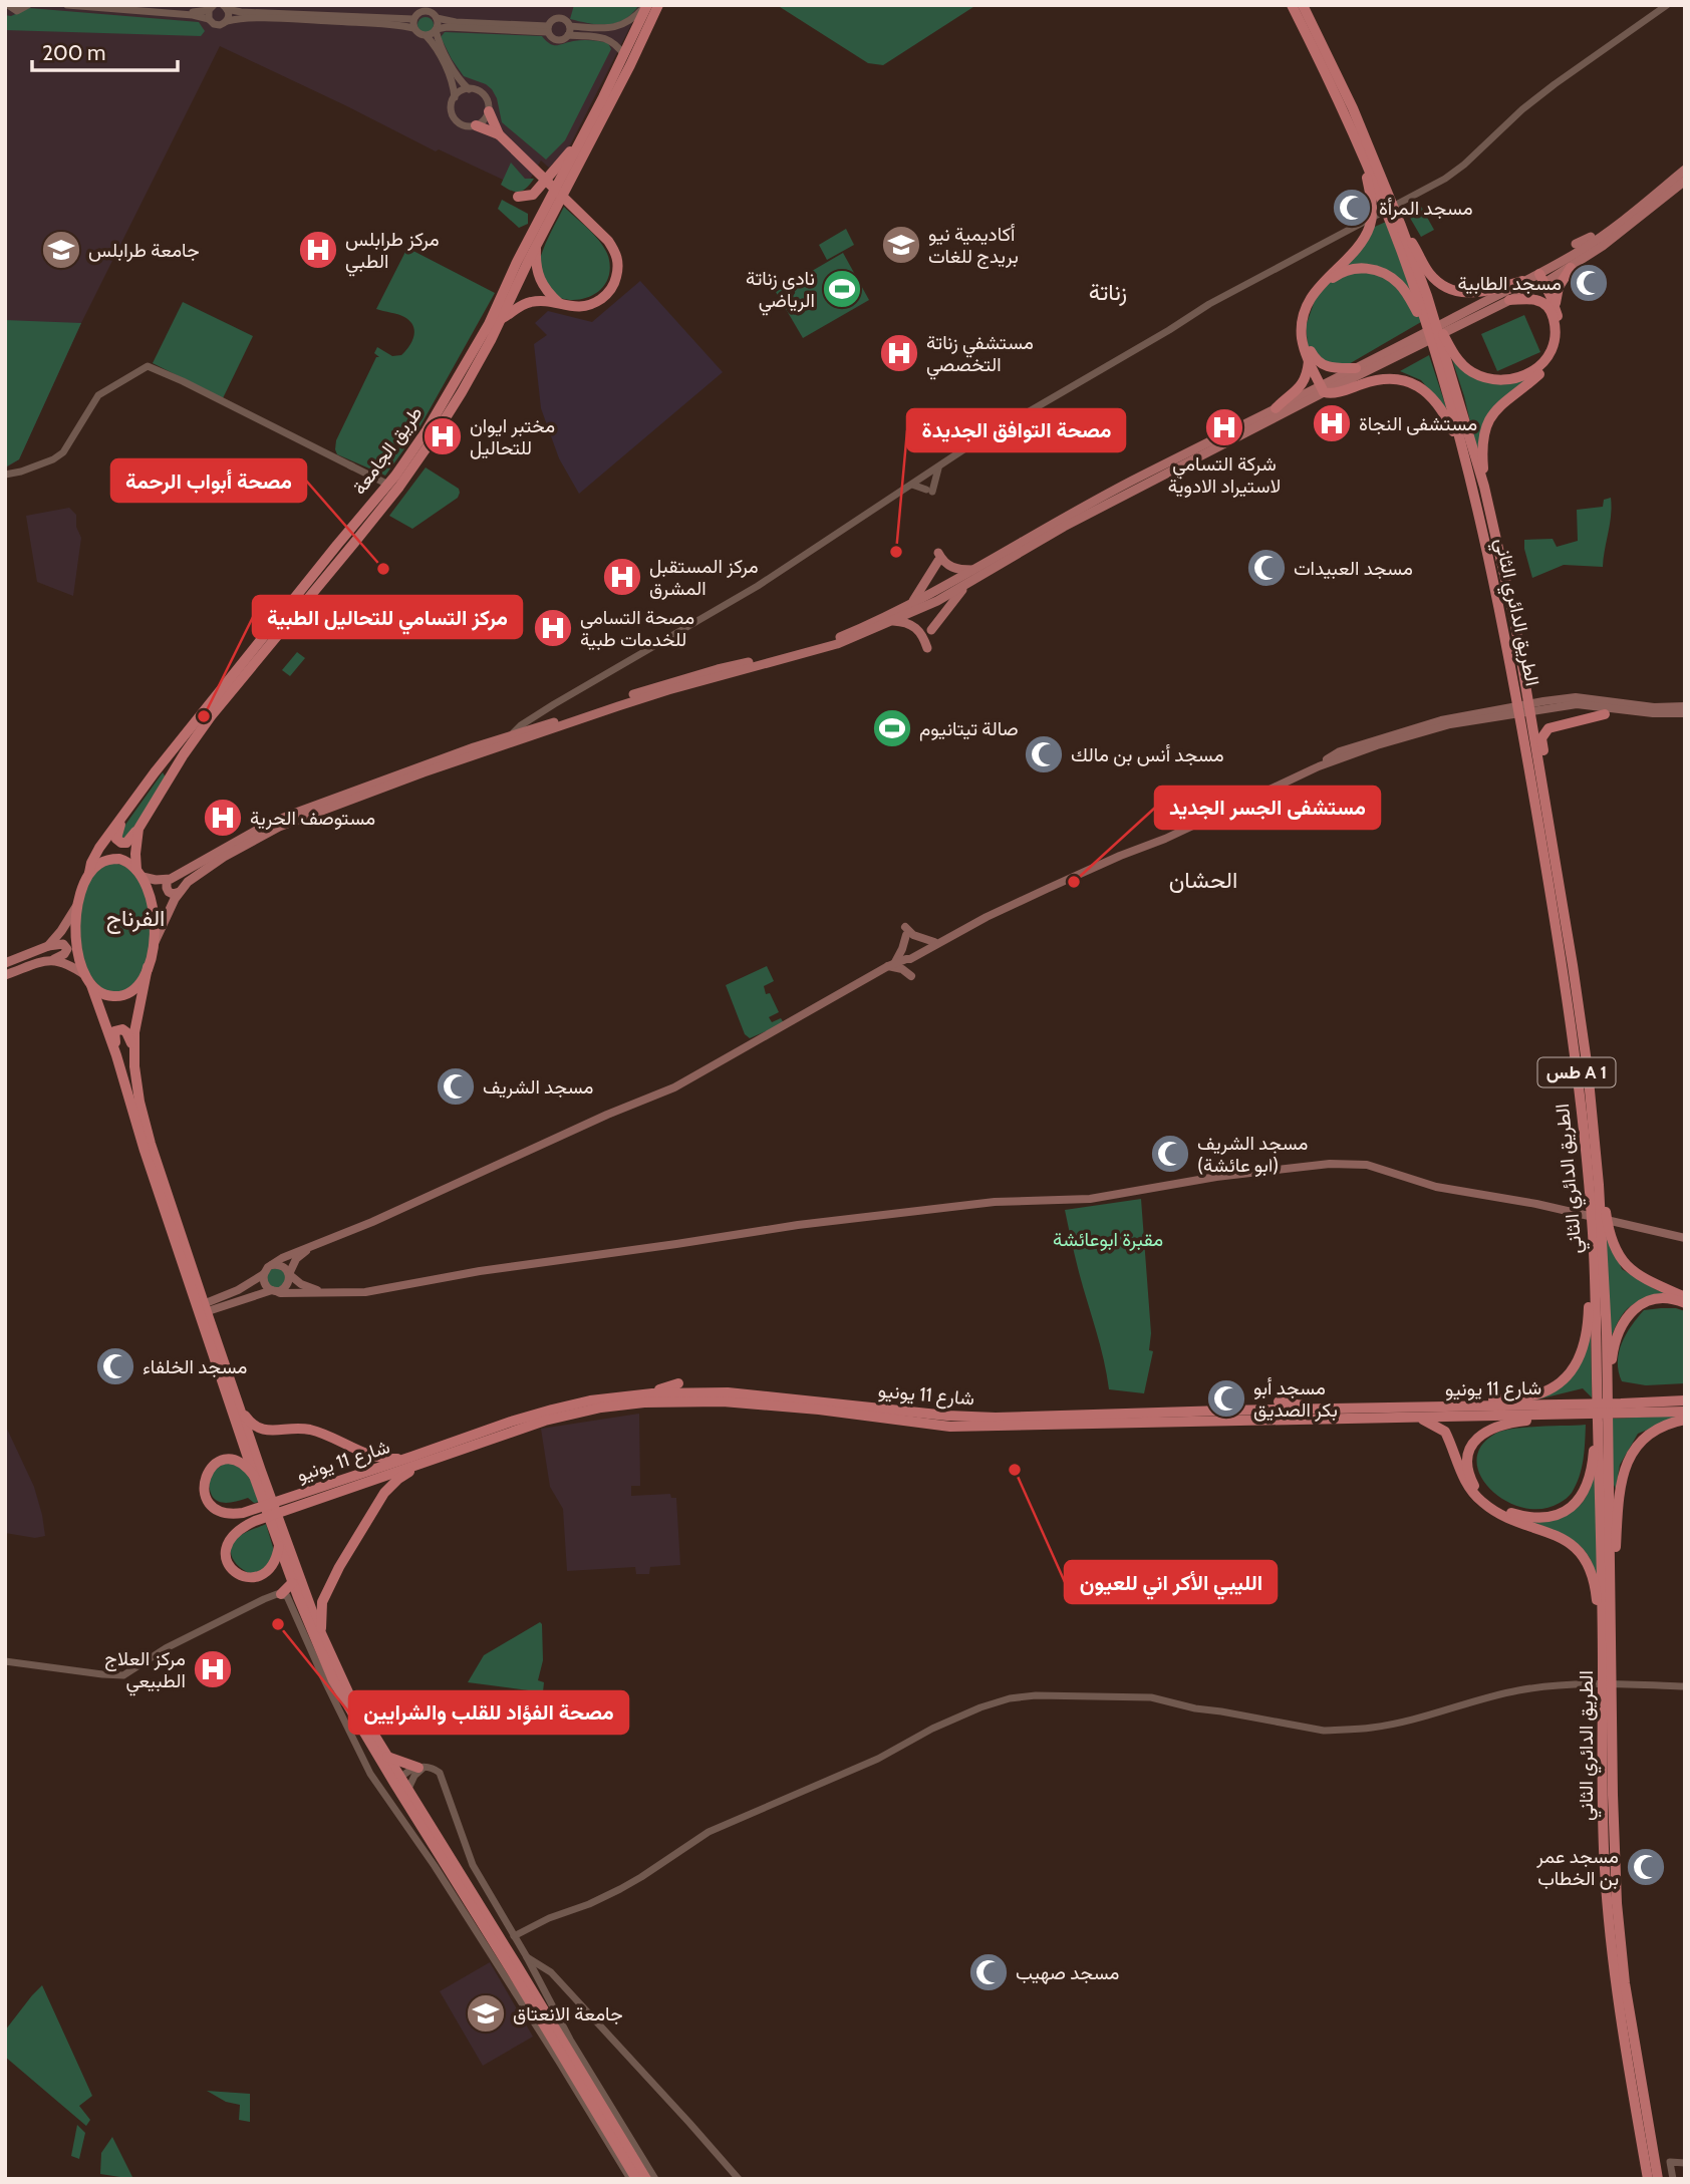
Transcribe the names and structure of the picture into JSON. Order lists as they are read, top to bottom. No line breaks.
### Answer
{"streets":{"highway":["طريق الجامعة","الطريق الدائري الثاني","طس A 1","شارع 11 يونيو"]},"districts":["زناتة","الحشان","الفرناج"],"parks":["مقبرة ابوعائشة"],"places":{"mosque":["مسجد المرأة","مسجد الطابية","مسجد العبيدات","مسجد أنس بن مالك","مسجد الشريف","مسجد الشريف (ابو عائشة)","مسجد الخلفاء","مسجد أبو بكر الصديق","مسجد عمر بن الخطاب","مسجد صهيب"],"school or university":["أكاديمية نيو بريدج للغات","جامعة طرابلس","جامعة الانعتاق"],"hospital":["مركز طرابلس الطبي","مستشفي زناتة التخصصي","مستشفى النجاة","شركة التسامي لاستيراد الادوية","مختبر ايوان للتحاليل","مركز المستقبل المشرق","مصحة التسامي للخدمات طبية","مستوصف الحرية","مركز العلاج الطبيعي"],"sports":["نادي زناتة الرياضي","صالة تيتانيوم"],"other":["مصحة التوافق الجديدة","مصحة أبواب الرحمة","مركز التسامي للتحاليل الطبية","مستشفى الجسر الجديد","الليبي الأكر اني للعيون","مصحة الفؤاد للقلب والشرايين"]},"scale_bar":"200 m"}
